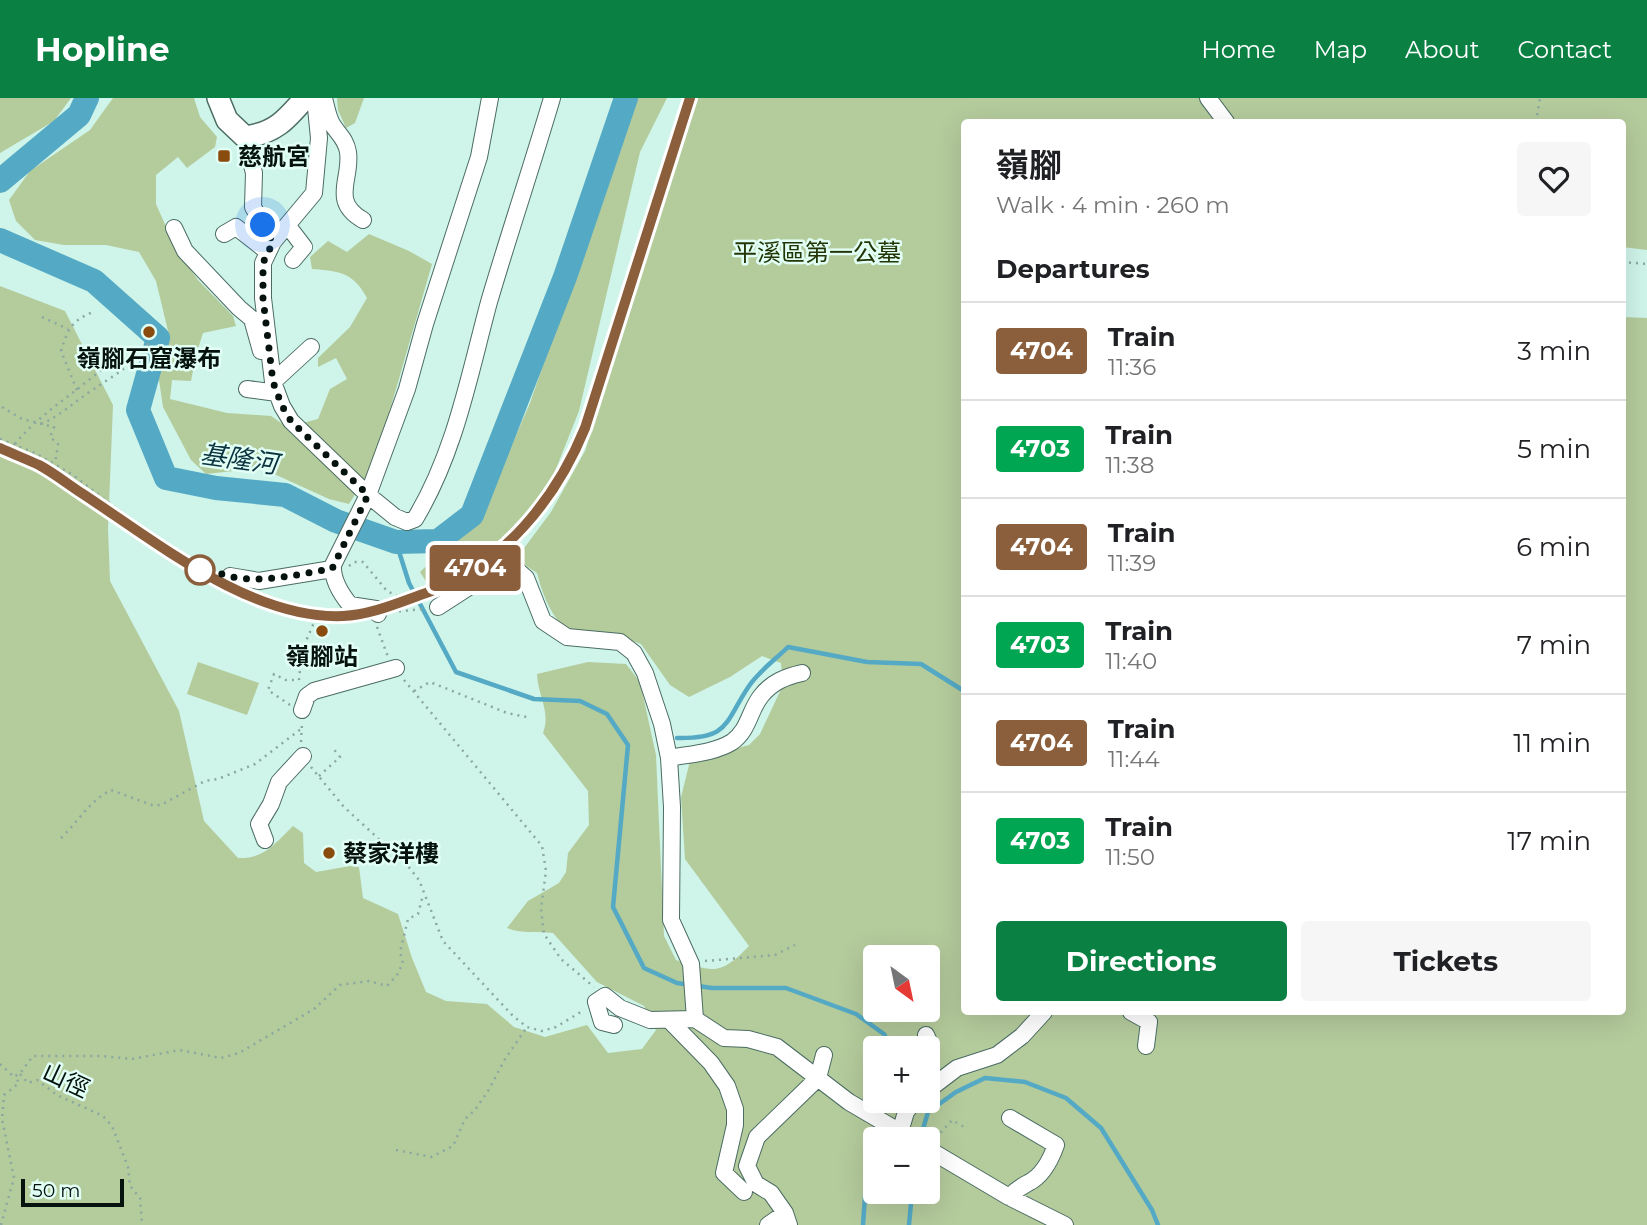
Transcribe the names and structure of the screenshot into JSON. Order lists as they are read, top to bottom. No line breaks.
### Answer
{"streets":{"path":["山徑"]},"water":["基隆河"],"parks":["平溪區第一公墓"],"places":{"transit":["慈航宮"],"other":["嶺腳石窟瀑布","嶺腳站","蔡家洋樓"]},"scale_bar":"50 m","north":"bottom right","page":{"header":"Hopline","nav":["Home","Map","About","Contact"],"on_map":"4704","heading":[["嶺腳","Walk · 4 min · 260 m"],"Departures"],"list":[{"mark":"4704","name":"Train","note":"11:36","value":"3 min"},{"mark":"4703","name":"Train","note":"11:38","value":"5 min"},{"mark":"4704","name":"Train","note":"11:39","value":"6 min"},{"mark":"4703","name":"Train","note":"11:40","value":"7 min"},{"mark":"4704","name":"Train","note":"11:44","value":"11 min"},{"mark":"4703","name":"Train","note":"11:50","value":"17 min"}],"buttons":["Directions","Tickets"],"map_buttons":["+","−"],"scale":"50 m"}}
